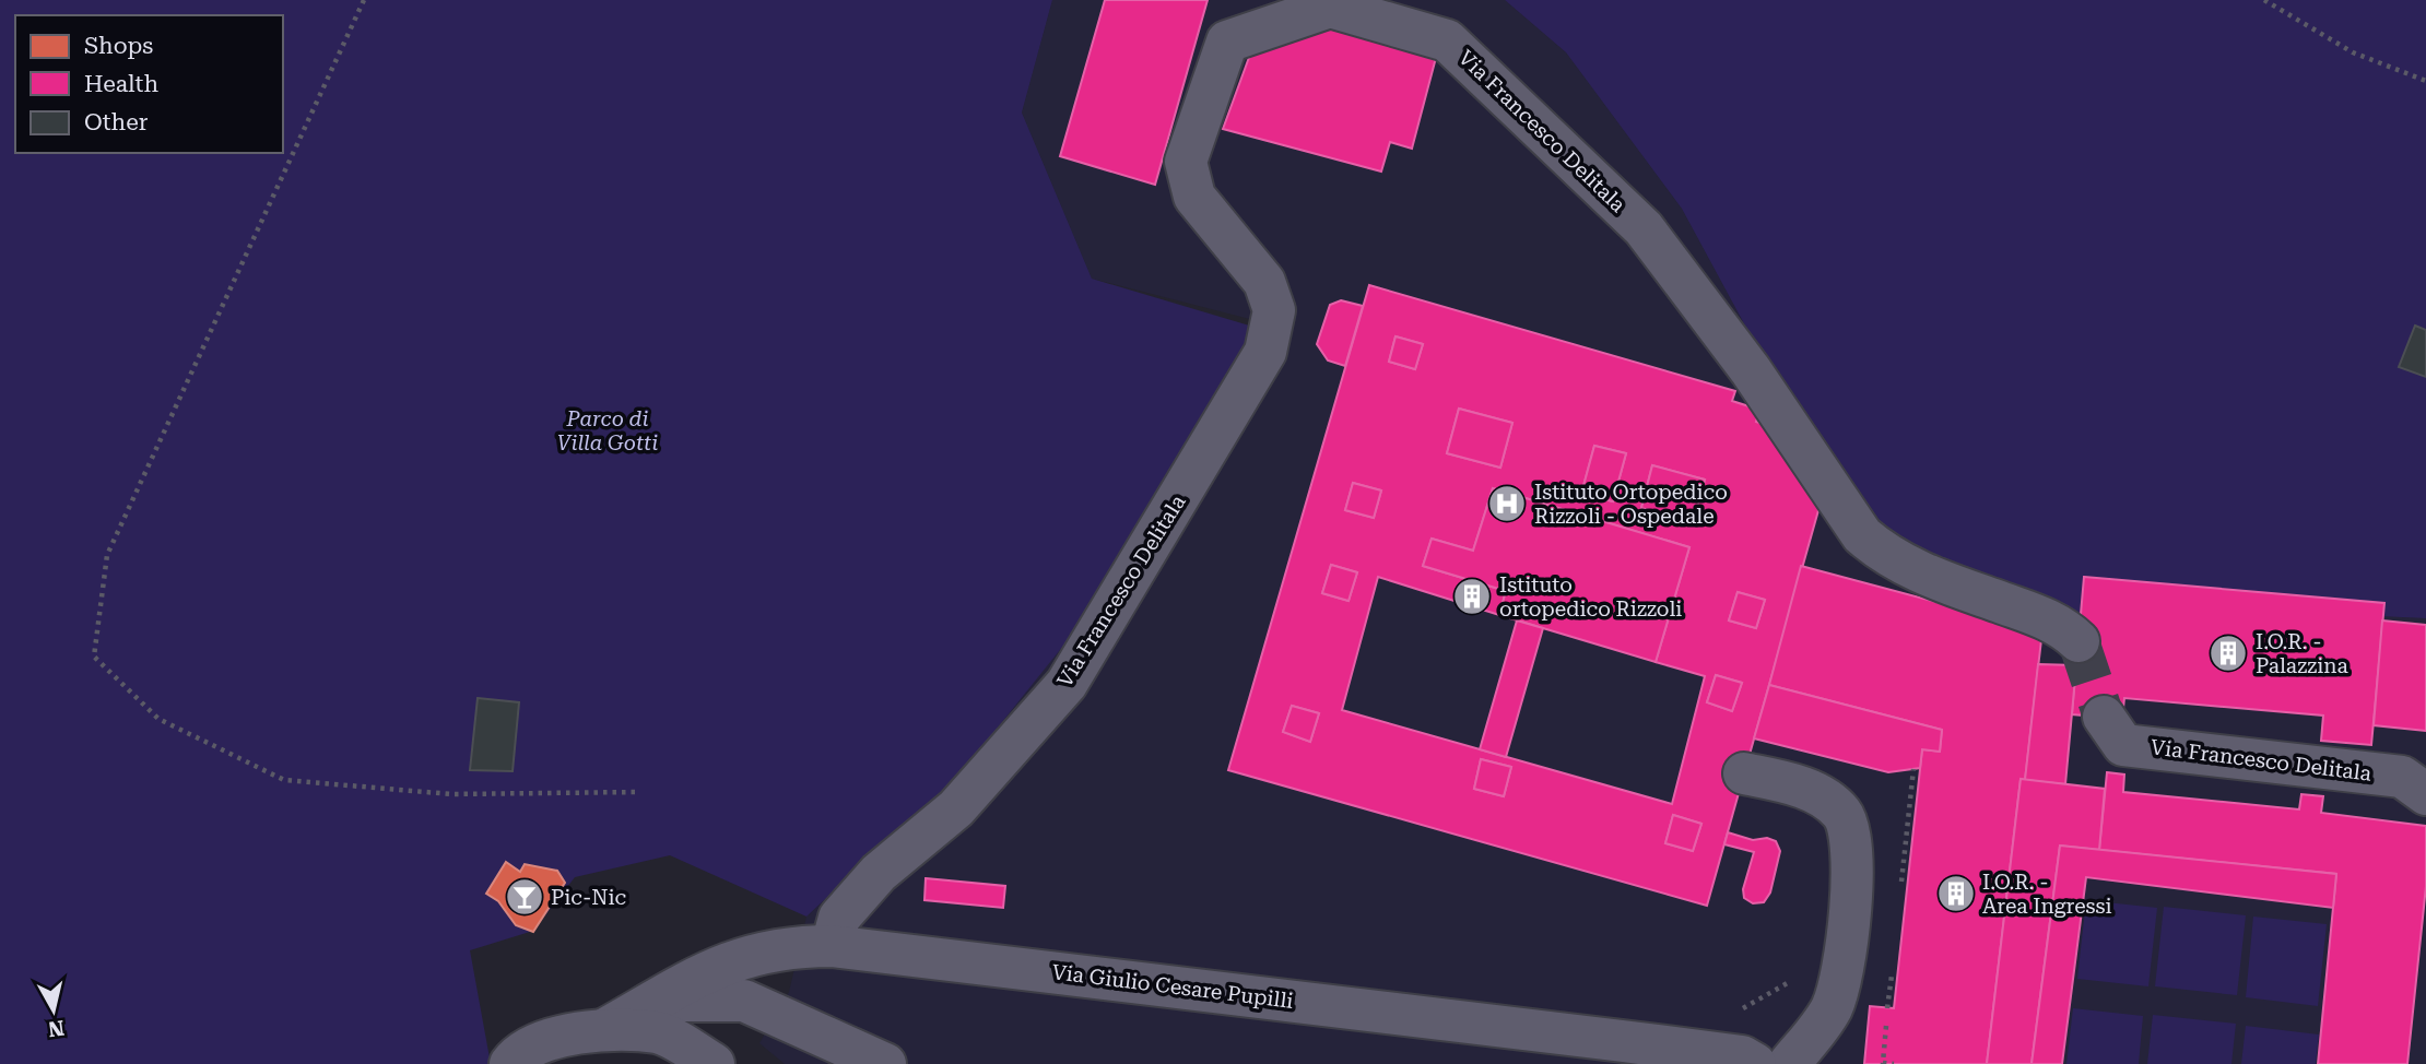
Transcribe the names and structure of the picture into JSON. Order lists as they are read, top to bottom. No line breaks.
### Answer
{"streets":{"street":["Via Francesco Delitala","Via Giulio Cesare Pupilli"]},"crossings":[["Via Francesco Delitala","Via Giulio Cesare Pupilli"]],"parks":["Parco di Villa Gotti"],"places":{"hospital":["Istituto Ortopedico Rizzoli - Ospedale"],"building":["Istituto ortopedico Rizzoli","I.O.R. - Palazzina","I.O.R. - Area Ingressi"],"bar":["Pic-Nic"]},"legend":["Shops","Health","Other"],"north":"bottom"}
